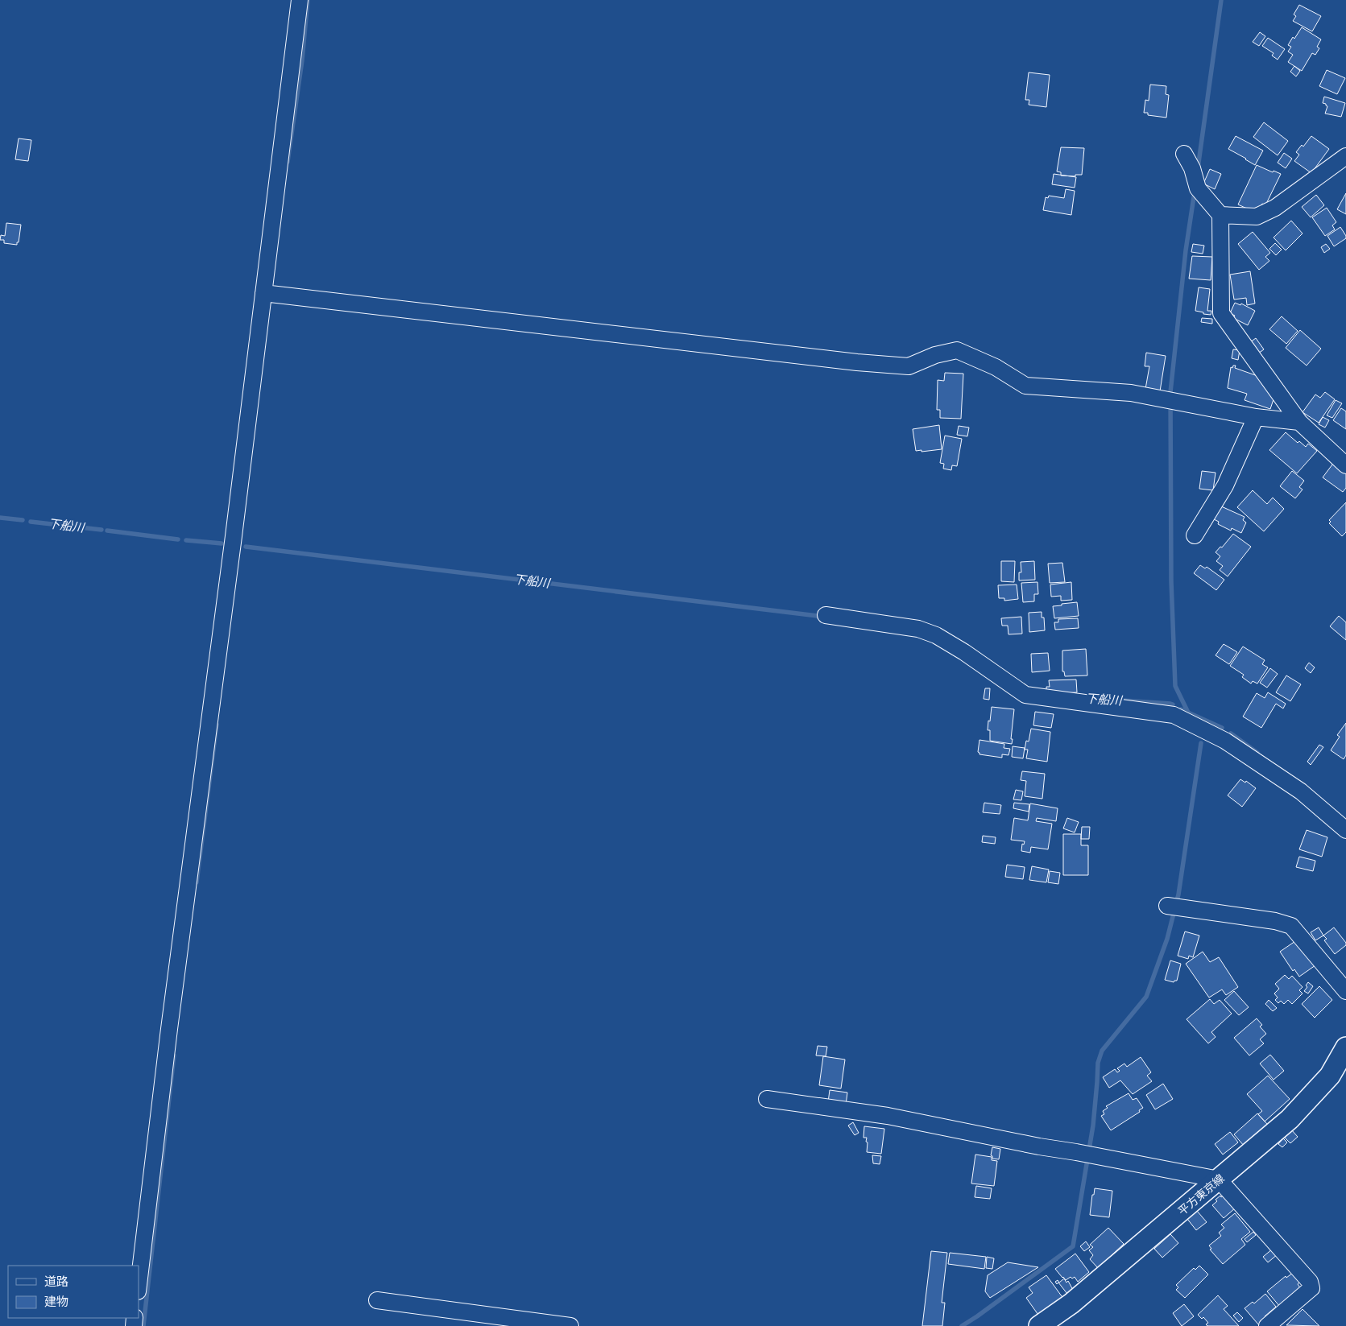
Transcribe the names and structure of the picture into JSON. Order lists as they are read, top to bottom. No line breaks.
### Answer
{"streets":{"main road":["平方東京線"]},"water":["下船川"],"legend":["道路","建物"]}
